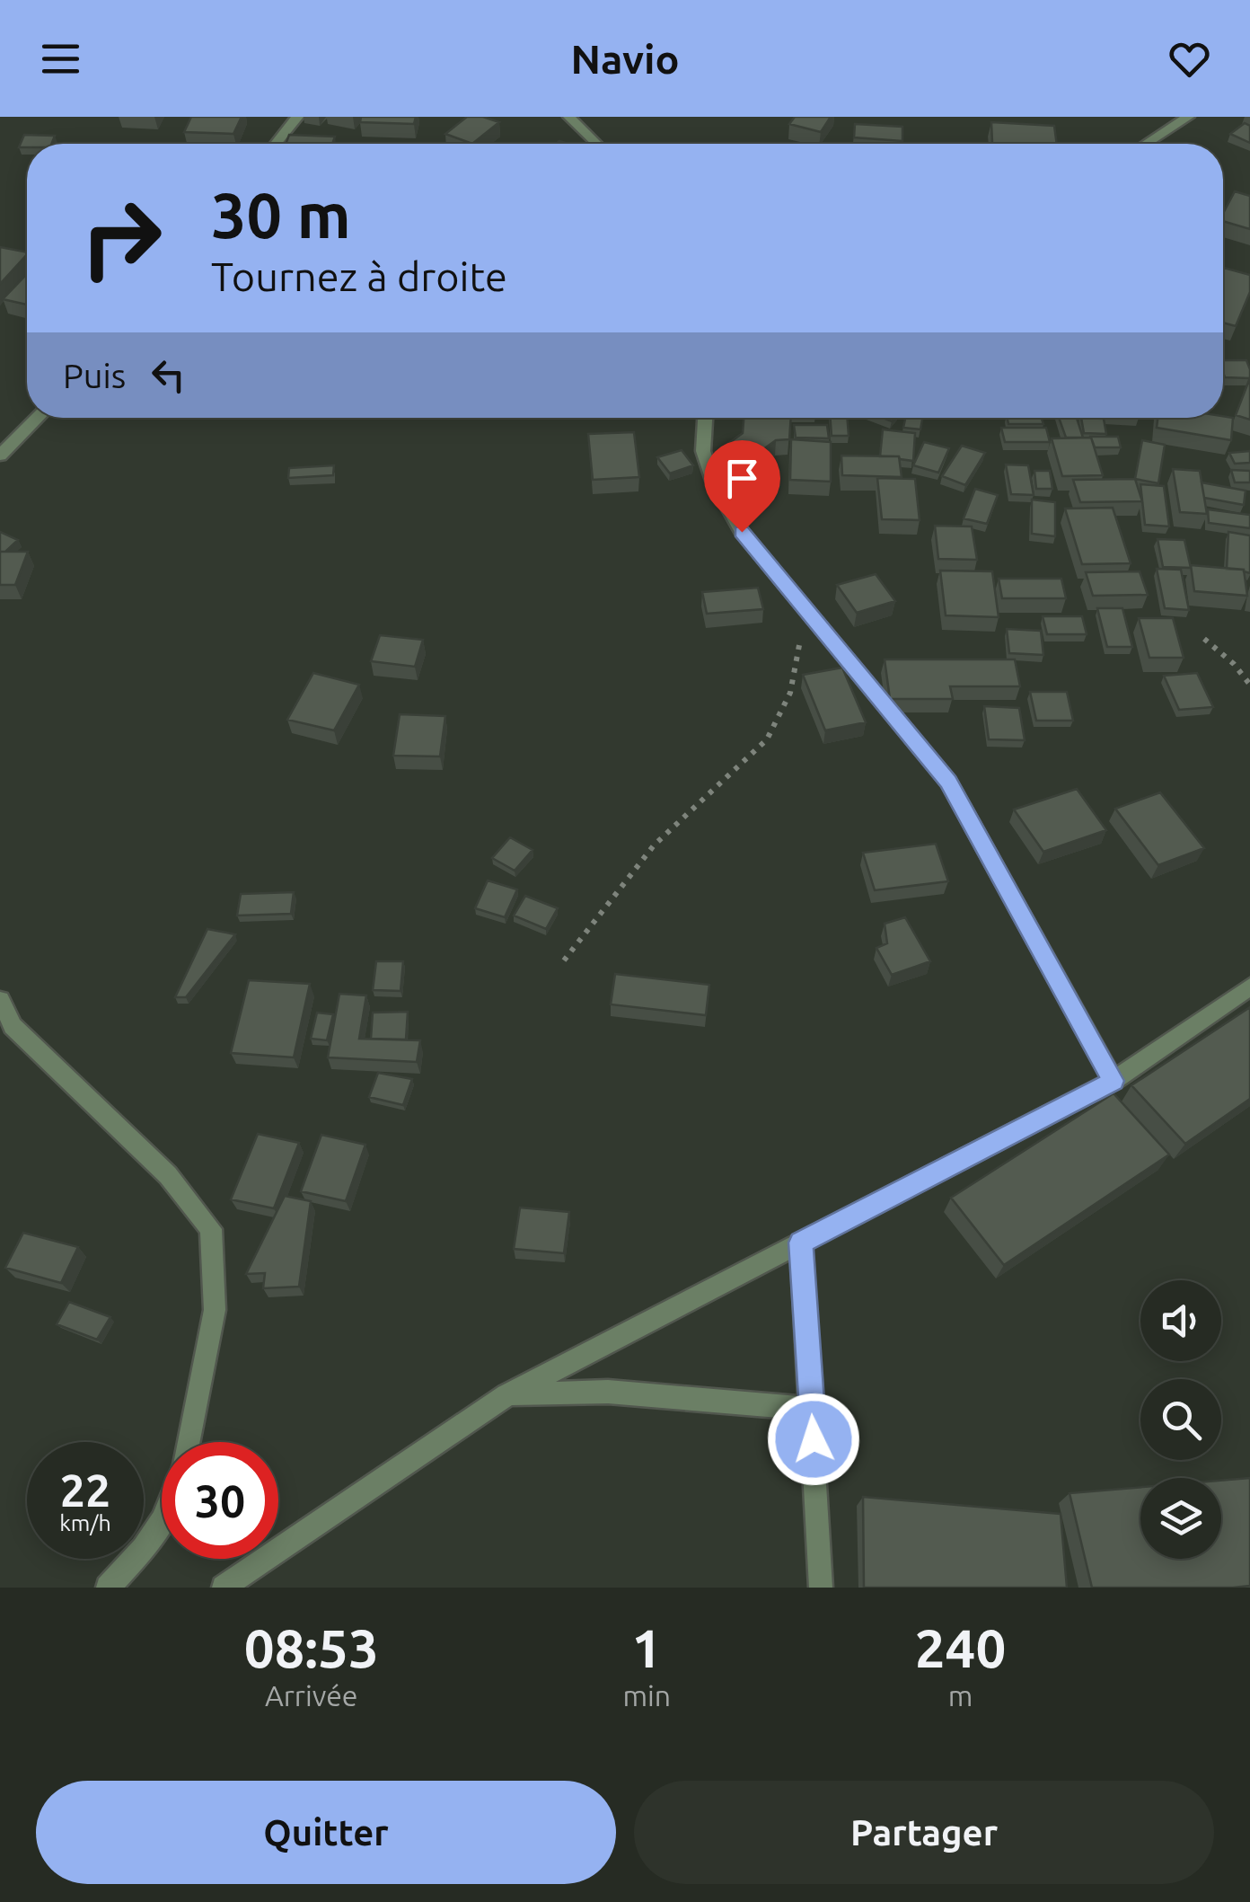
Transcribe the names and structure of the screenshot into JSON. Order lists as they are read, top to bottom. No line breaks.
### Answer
{"page":{"header":"Navio","turn":["30 m","Tournez à droite"],"then":"Puis","speed":"22 km/h","limit":"30","eta":["08:53","Arrivée","1","min","240","m"],"buttons":["Quitter","Partager"]}}
